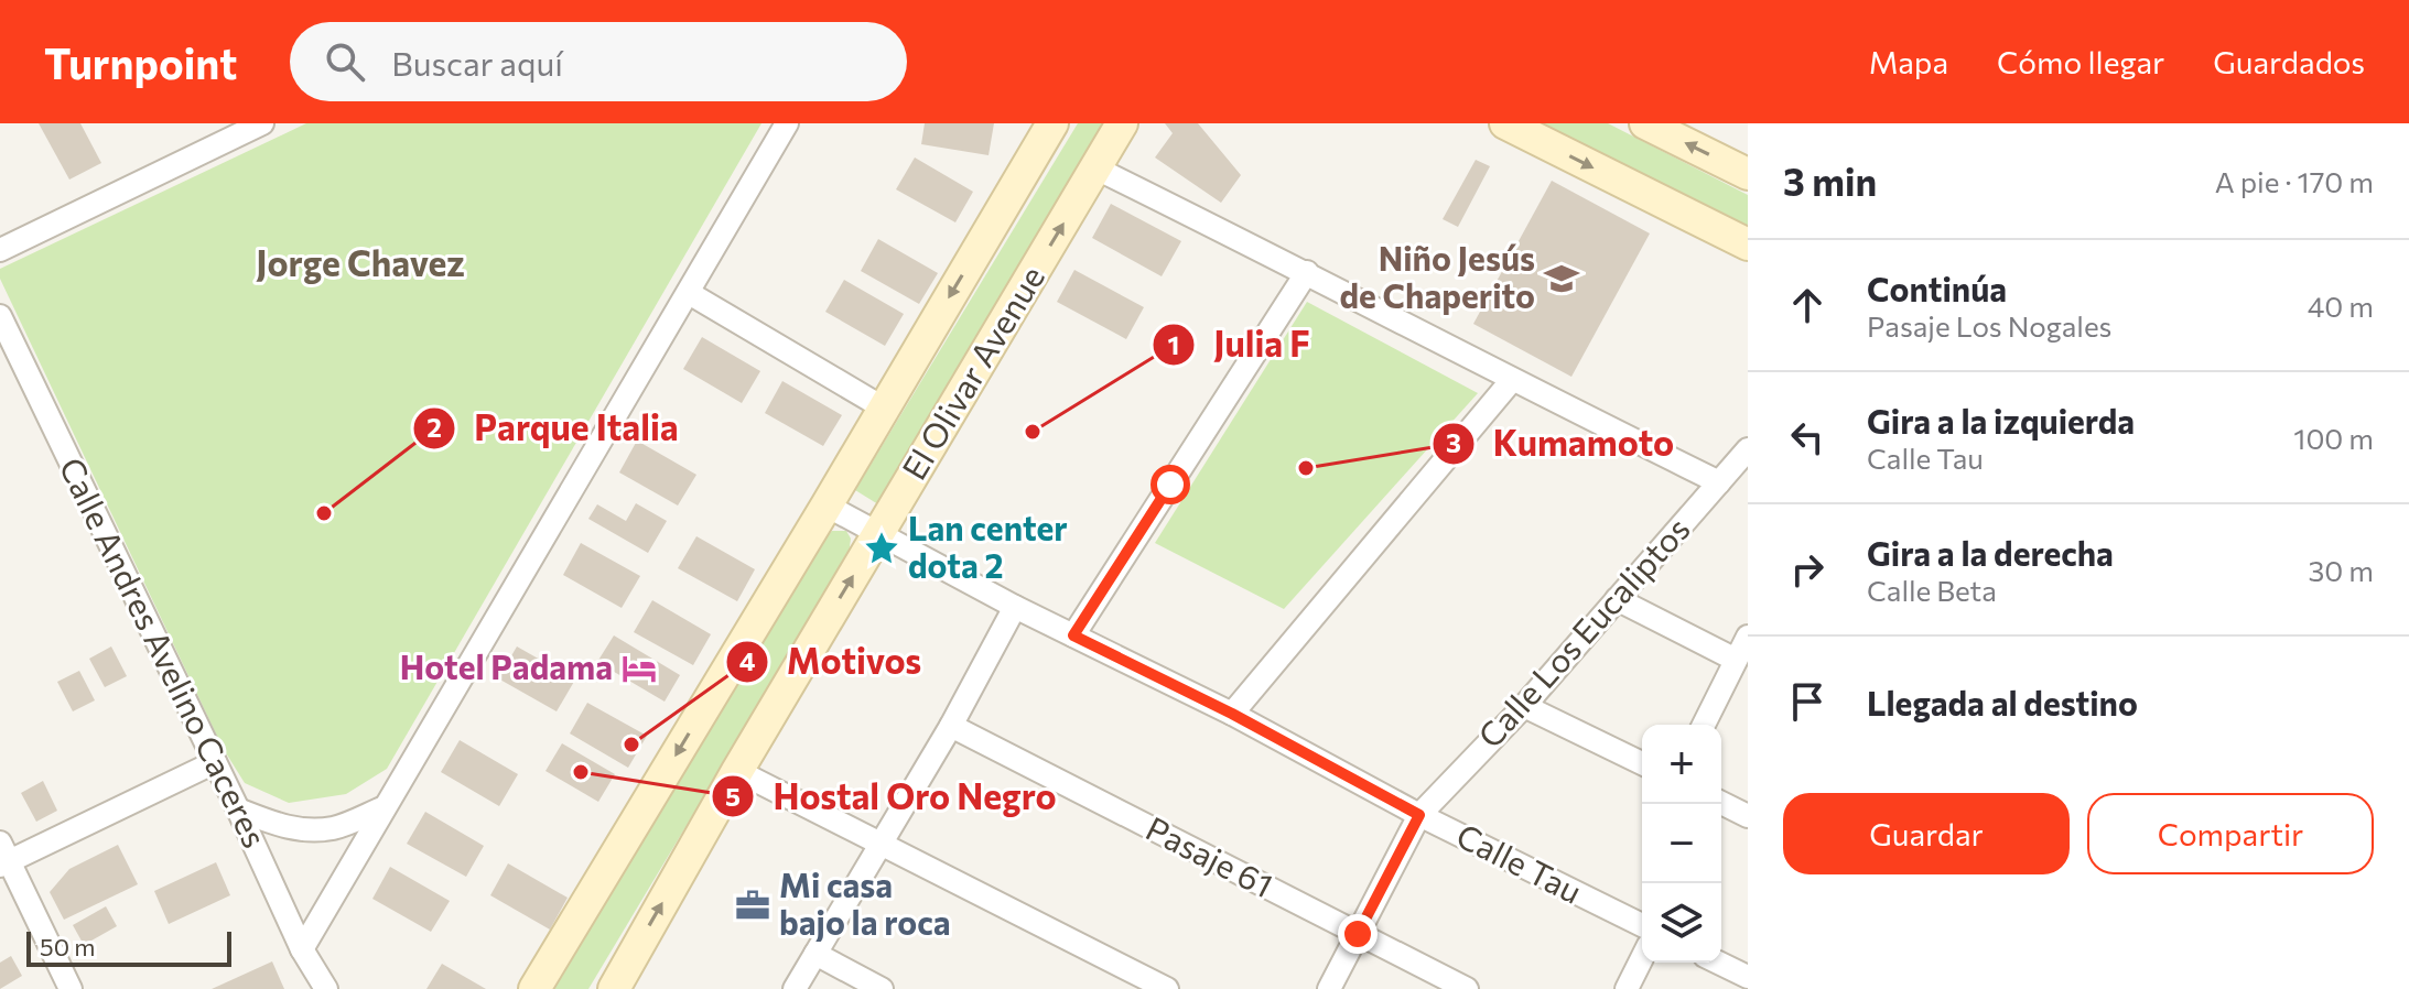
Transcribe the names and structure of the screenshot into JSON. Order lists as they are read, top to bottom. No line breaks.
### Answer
{"streets":{"main road":["El Olivar Avenue"],"street":["Calle Los Eucaliptos","Calle Andres Avelino Caceres","Pasaje 61","Calle Tau"]},"crossings":[["El Olivar Avenue","Calle Tau"],["Calle Los Eucaliptos","Pasaje 61"],["Calle Los Eucaliptos","Calle Tau"]],"districts":["Jorge Chavez"],"places":{"school or university":["Niño Jesús de Chaperito"],"other":["Julia F","Kumamoto","Parque Italia","Motivos","Hostal Oro Negro"],"place":["Lan center dota 2"],"hotel":["Hotel Padama"],"office":["Mi casa bajo la roca"]},"scale_bar":"50 m","page":{"header":"Turnpoint","search":"Buscar aquí","nav":["Mapa","Cómo llegar","Guardados"],"heading":["3 min","A pie · 170 m"],"list":[["Continúa","Pasaje Los Nogales","40 m"],["Gira a la izquierda","Calle Tau","100 m"],["Gira a la derecha","Calle Beta","30 m"],"Llegada al destino"],"map_buttons":["+","−"],"buttons":["Guardar","Compartir"],"scale":"50 m"}}
